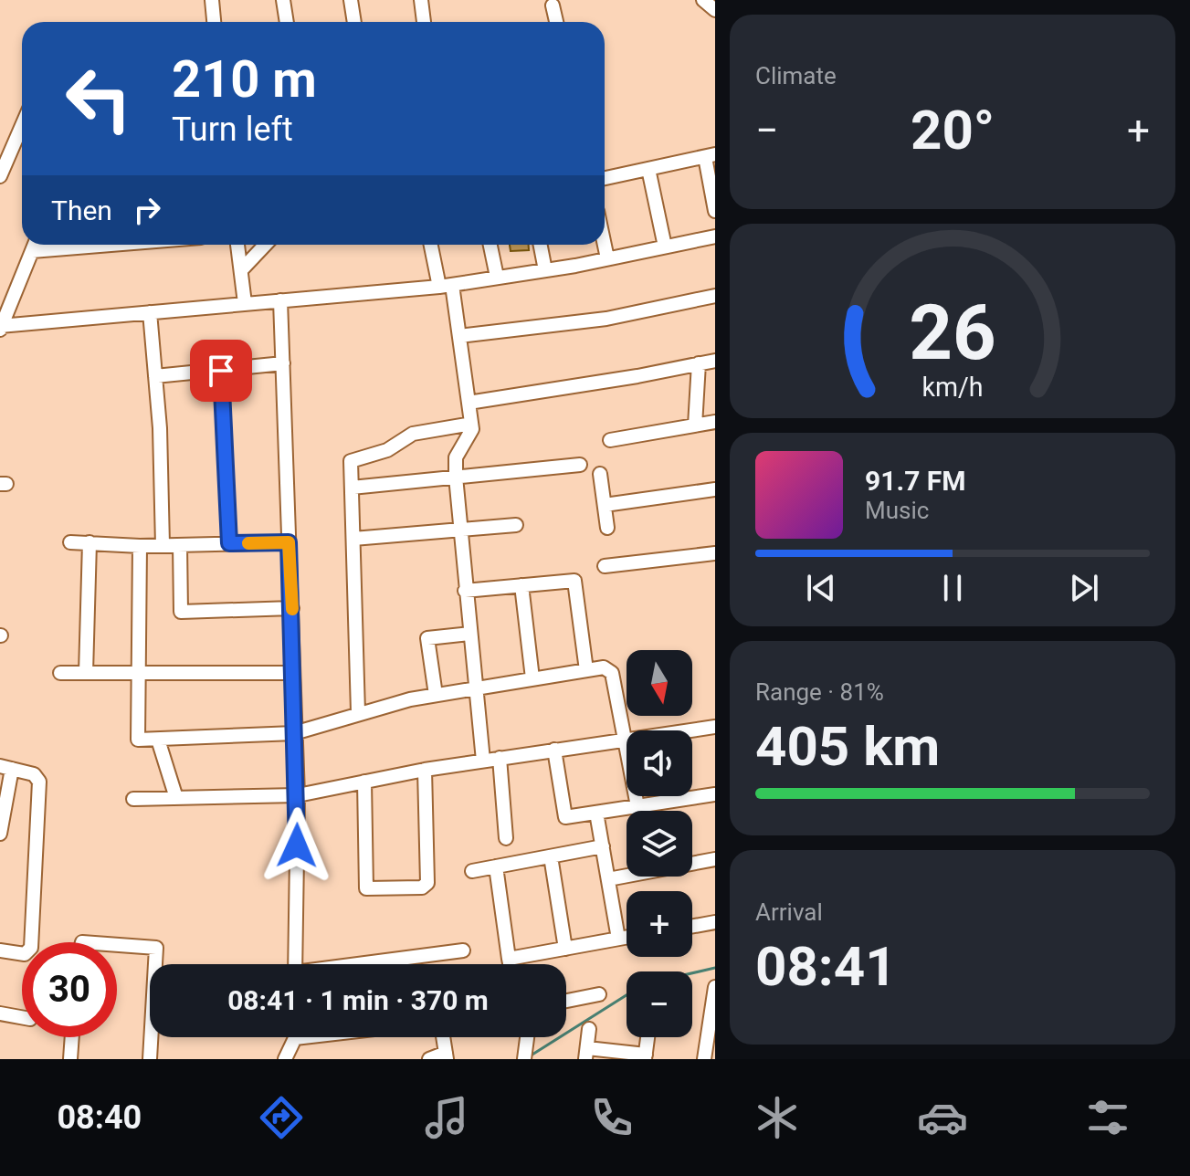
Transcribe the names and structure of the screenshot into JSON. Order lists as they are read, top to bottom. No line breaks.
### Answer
{"north":"bottom","page":{"tile":["Climate",["Range · 81%","405 km"],["Arrival","08:41"]],"turn":["210 m","Turn left"],"heat":["−","20°","+"],"then":"Then","song":["91.7 FM","Music"],"map_buttons":["+","−"],"limit":"30","trip":"08:41 · 1 min · 370 m","tabs":"08:40","gauge":["26","km/h"]}}
